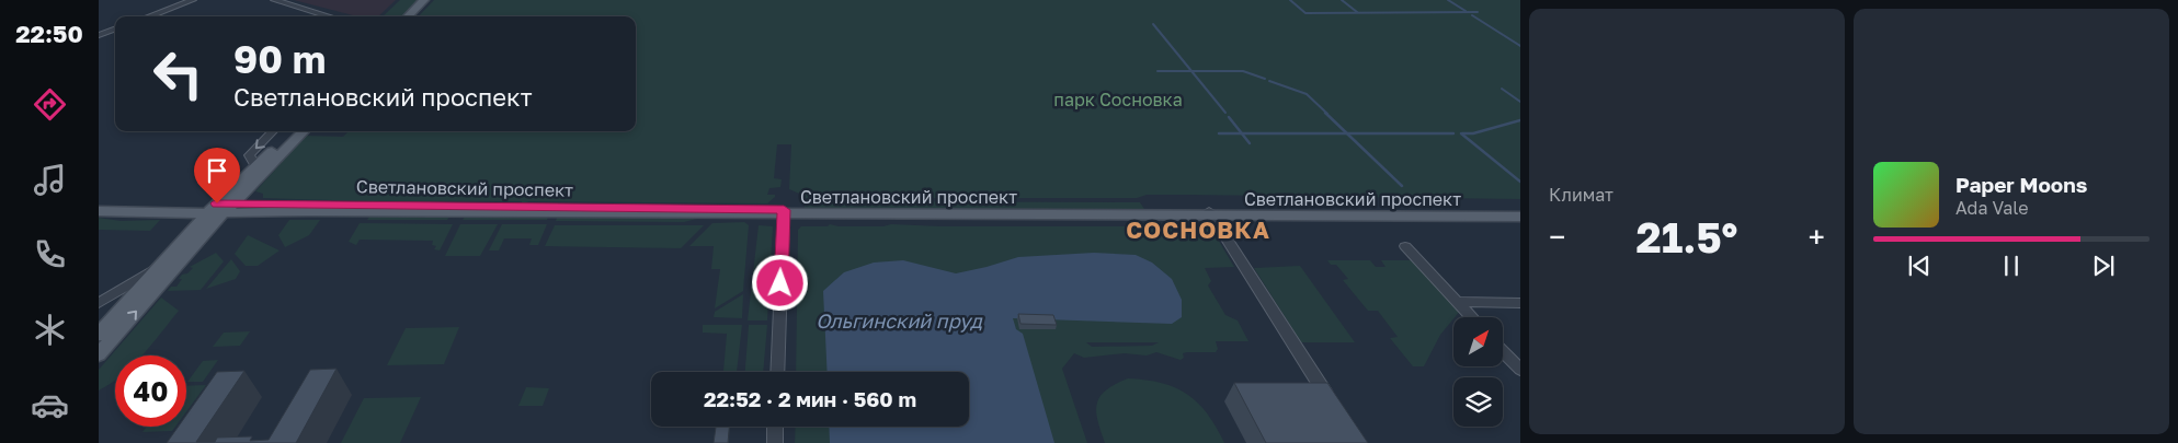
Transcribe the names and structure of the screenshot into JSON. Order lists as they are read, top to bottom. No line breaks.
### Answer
{"streets":{"main road":["Светлановский проспект"]},"districts":["СОСНОВКА"],"water":["Ольгинский пруд"],"parks":["парк Сосновка"],"north":"top right","page":{"tabs":"22:50","tile":"Климат","turn":["90 m","Светлановский проспект"],"song":["Paper Moons","Ada Vale"],"heat":["−","21.5°","+"],"limit":"40","trip":"22:52 · 2 мин · 560 m"}}
